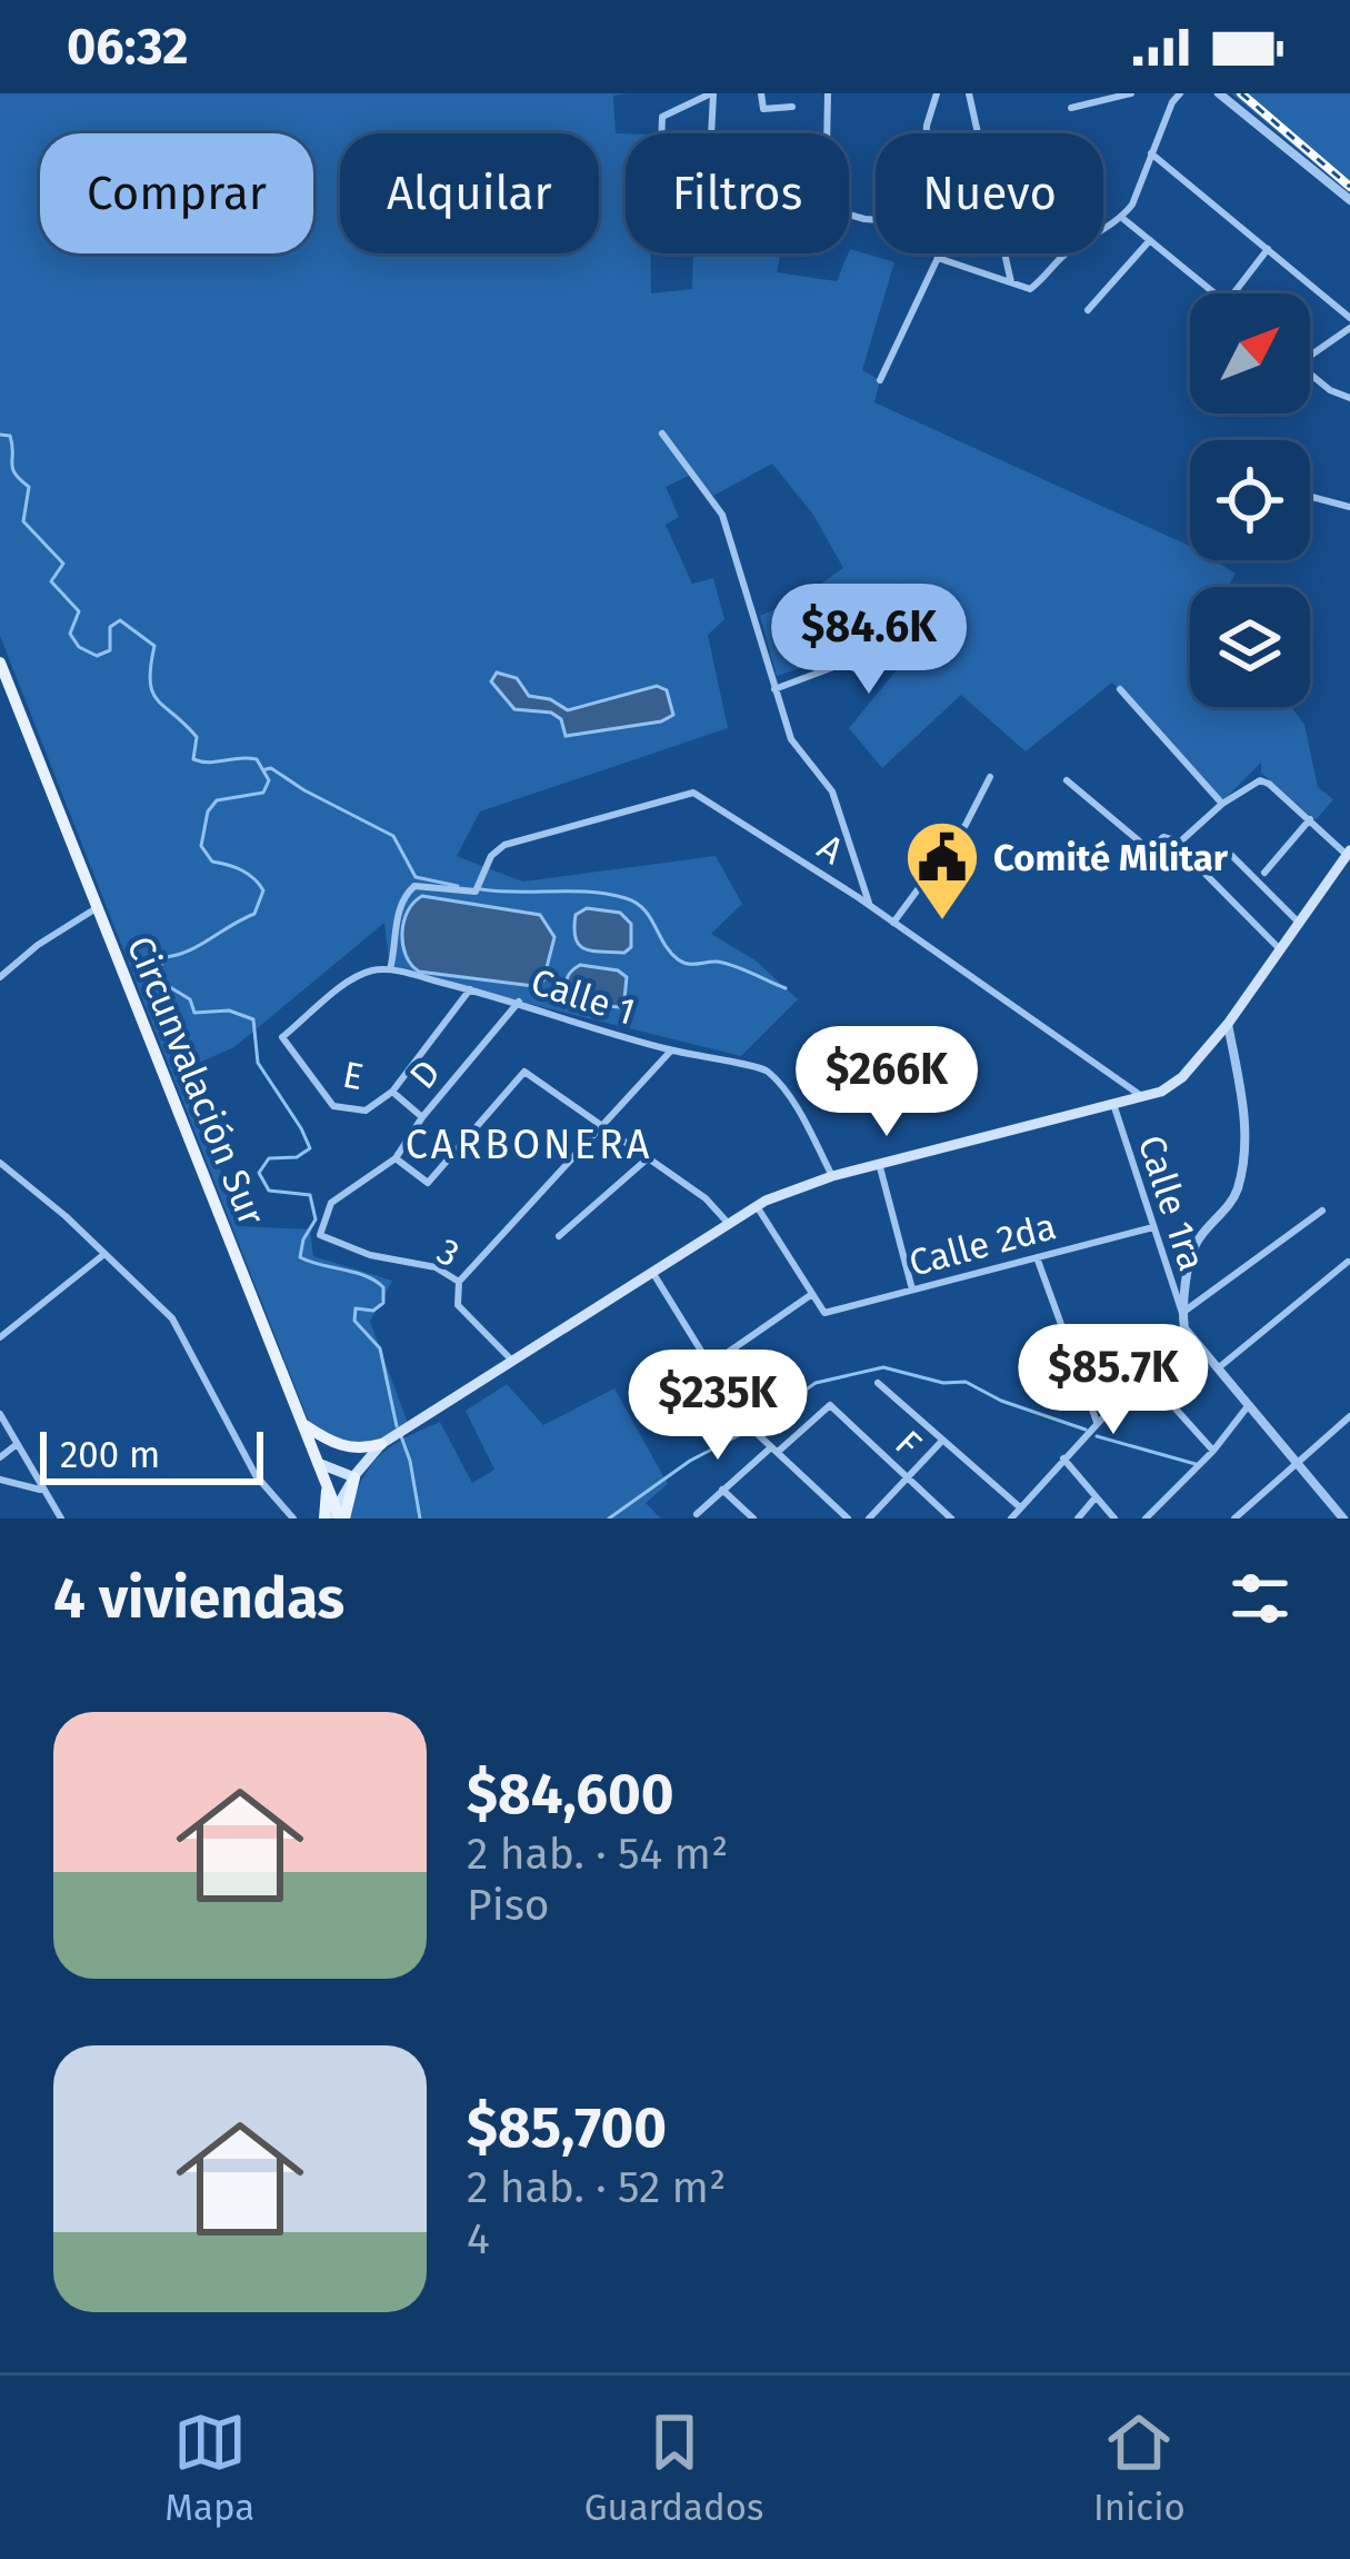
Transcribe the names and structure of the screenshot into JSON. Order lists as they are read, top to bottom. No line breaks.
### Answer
{"streets":{"main road":["Circunvalación Sur"],"street":["A","Calle 1","D","E","Calle 1ra","Calle 2da","3","F"]},"crossings":[["A","Calle 1"],["A","E"],["Calle 1","D"],["Calle 1","E"],["D","3"],["Calle 1ra","Calle 2da"]],"districts":["CARBONERA"],"places":{"public building":["Comité Militar"]},"scale_bar":"200 m","north":"top right","page":{"status":"06:32","chip":["Comprar","Alquilar","Filtros","Nuevo"],"price":["$84.6K","$266K","$85.7K","$235K"],"scale":"200 m","heading":"4 viviendas","list":[{"name":"$84,600","note":"2 hab. · 54 m² · Piso"},{"name":"$85,700","note":"2 hab. · 52 m² · 4"}],"tabs":["Mapa","Guardados","Inicio"]}}
